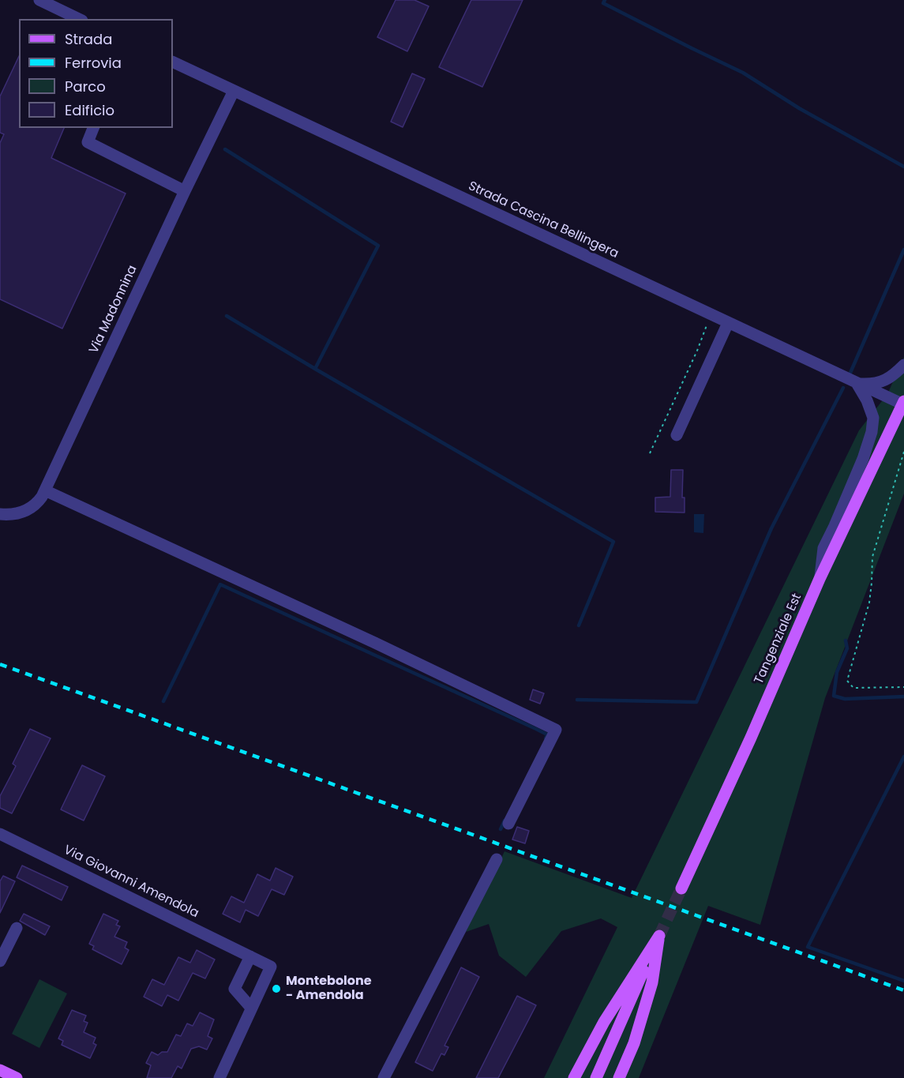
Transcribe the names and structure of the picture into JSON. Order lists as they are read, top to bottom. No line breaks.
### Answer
{"streets":{"main road":["Tangenziale Est"],"street":["Strada Cascina Bellingera","Via Madonnina","Via Giovanni Amendola"]},"crossings":[["Strada Cascina Bellingera","Via Madonnina"],["Strada Cascina Bellingera","Tangenziale Est"]],"places":["Montebolone - Amendola"],"legend":["Strada","Ferrovia","Parco","Edificio"]}
